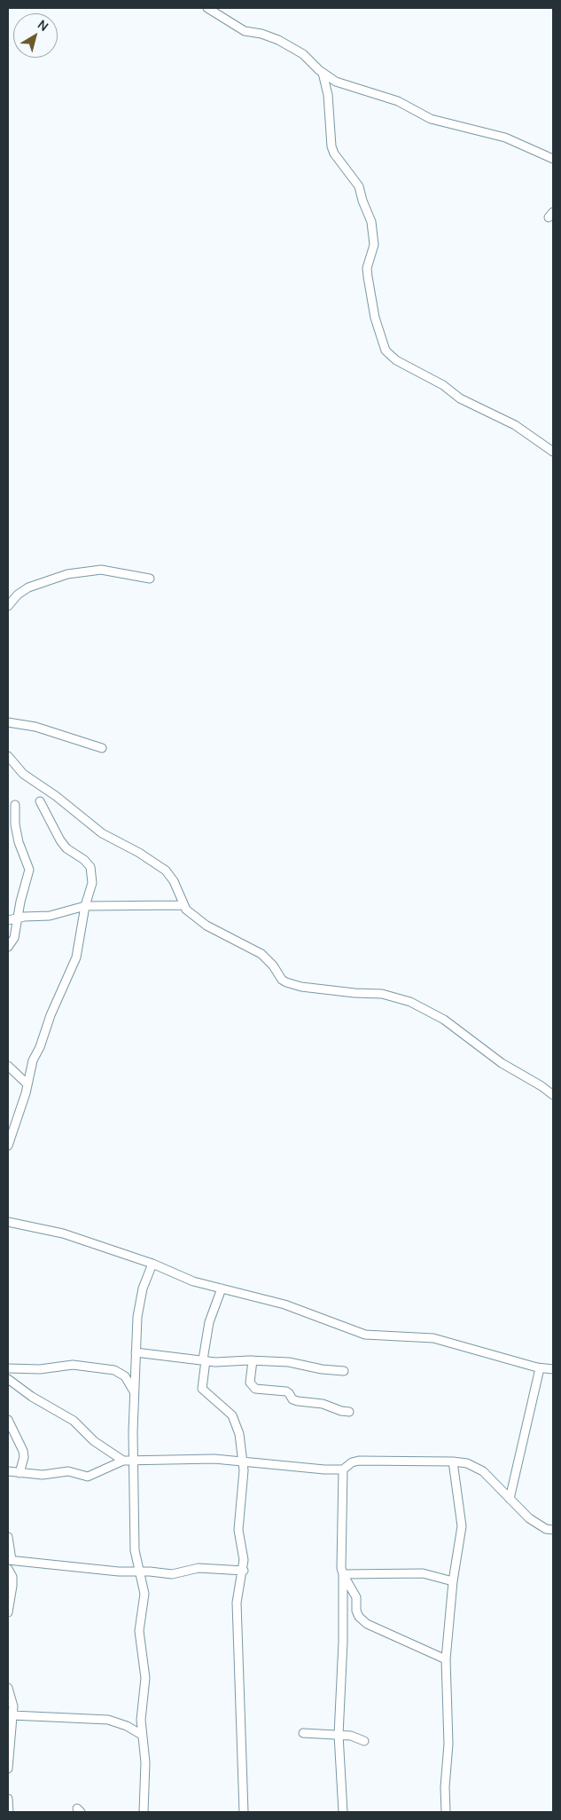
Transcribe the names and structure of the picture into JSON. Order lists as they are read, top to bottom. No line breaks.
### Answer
{"north":"top right"}
